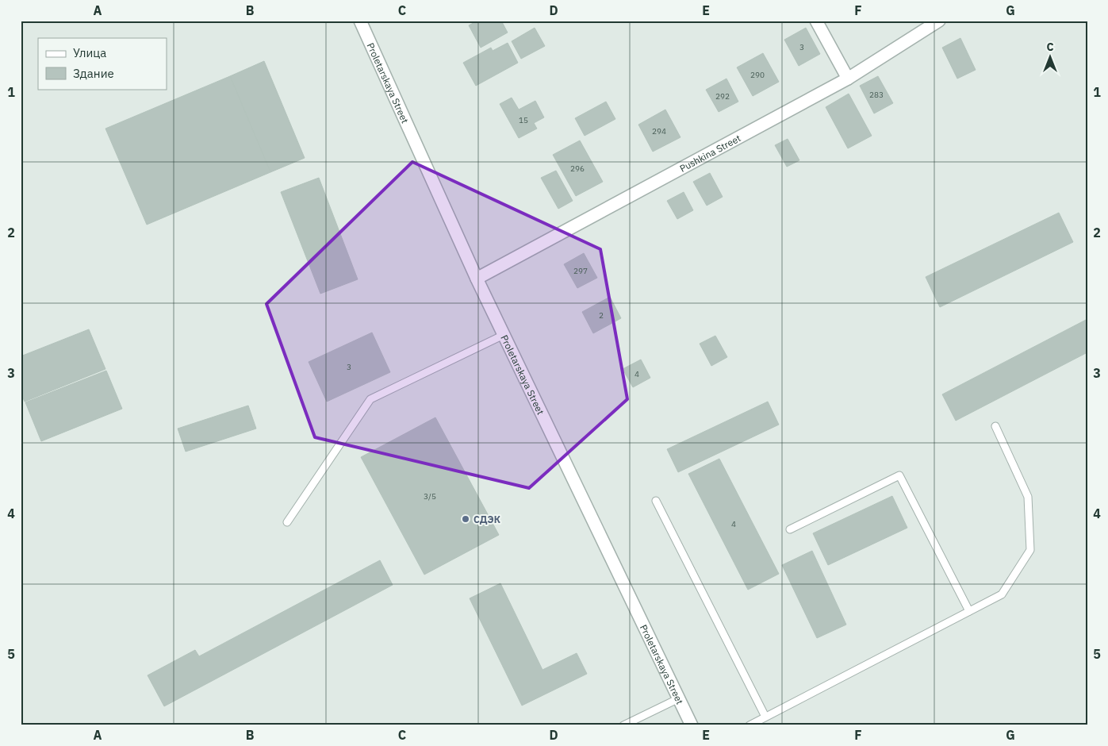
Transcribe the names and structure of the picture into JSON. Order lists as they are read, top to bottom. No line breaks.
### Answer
{"streets":{"street":["Proletarskaya Street","Pushkina Street"]},"crossings":[["Proletarskaya Street","Pushkina Street"]],"places":["СДЭК"],"house_numbers":["3","290","283","292","15","294","296","297","2","3","4","3/5","4"],"legend":["Улица","Здание"],"north":"top","grid":{"columns":["A","B","C","D","E","F","G"],"rows":["1","2","3","4","5"]}}
